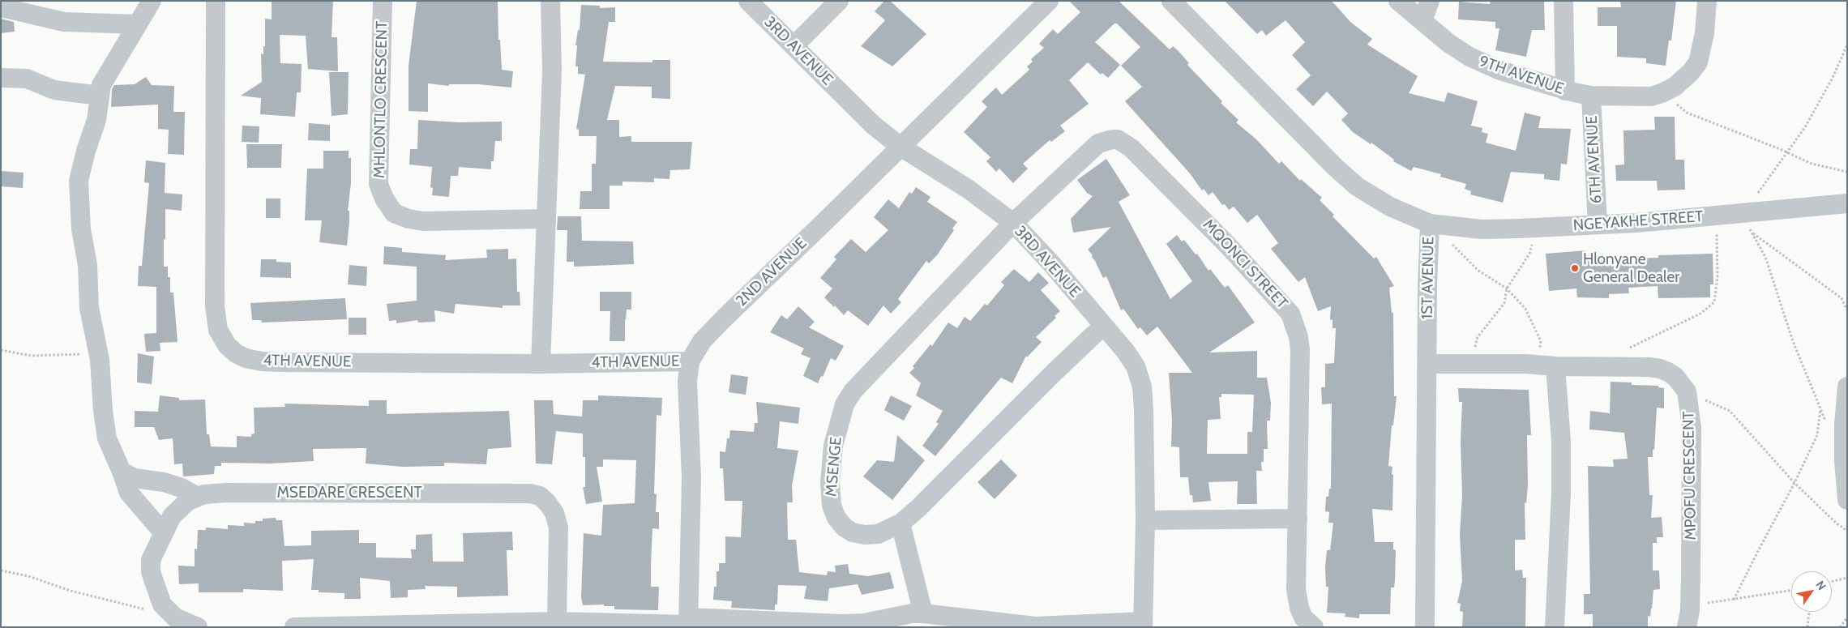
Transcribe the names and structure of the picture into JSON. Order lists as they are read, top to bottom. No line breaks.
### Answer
{"streets":{"street":["3RD AVENUE","9TH AVENUE","MHLONTLO CRESCENT","6TH AVENUE","NGEYAKHE STREET","MQONCI STREET","2ND AVENUE","1ST AVENUE","4TH AVENUE","MSENGE","MPOFU CRESCENT","MSEDARE CRESCENT"]},"crossings":[["3RD AVENUE","MQONCI STREET"],["3RD AVENUE","2ND AVENUE"],["3RD AVENUE","MSENGE"],["9TH AVENUE","6TH AVENUE"],["6TH AVENUE","NGEYAKHE STREET"],["NGEYAKHE STREET","1ST AVENUE"],["MQONCI STREET","MSENGE"],["2ND AVENUE","4TH AVENUE"],["1ST AVENUE","MPOFU CRESCENT"]],"places":["Hlonyane General Dealer"],"north":"top right"}
